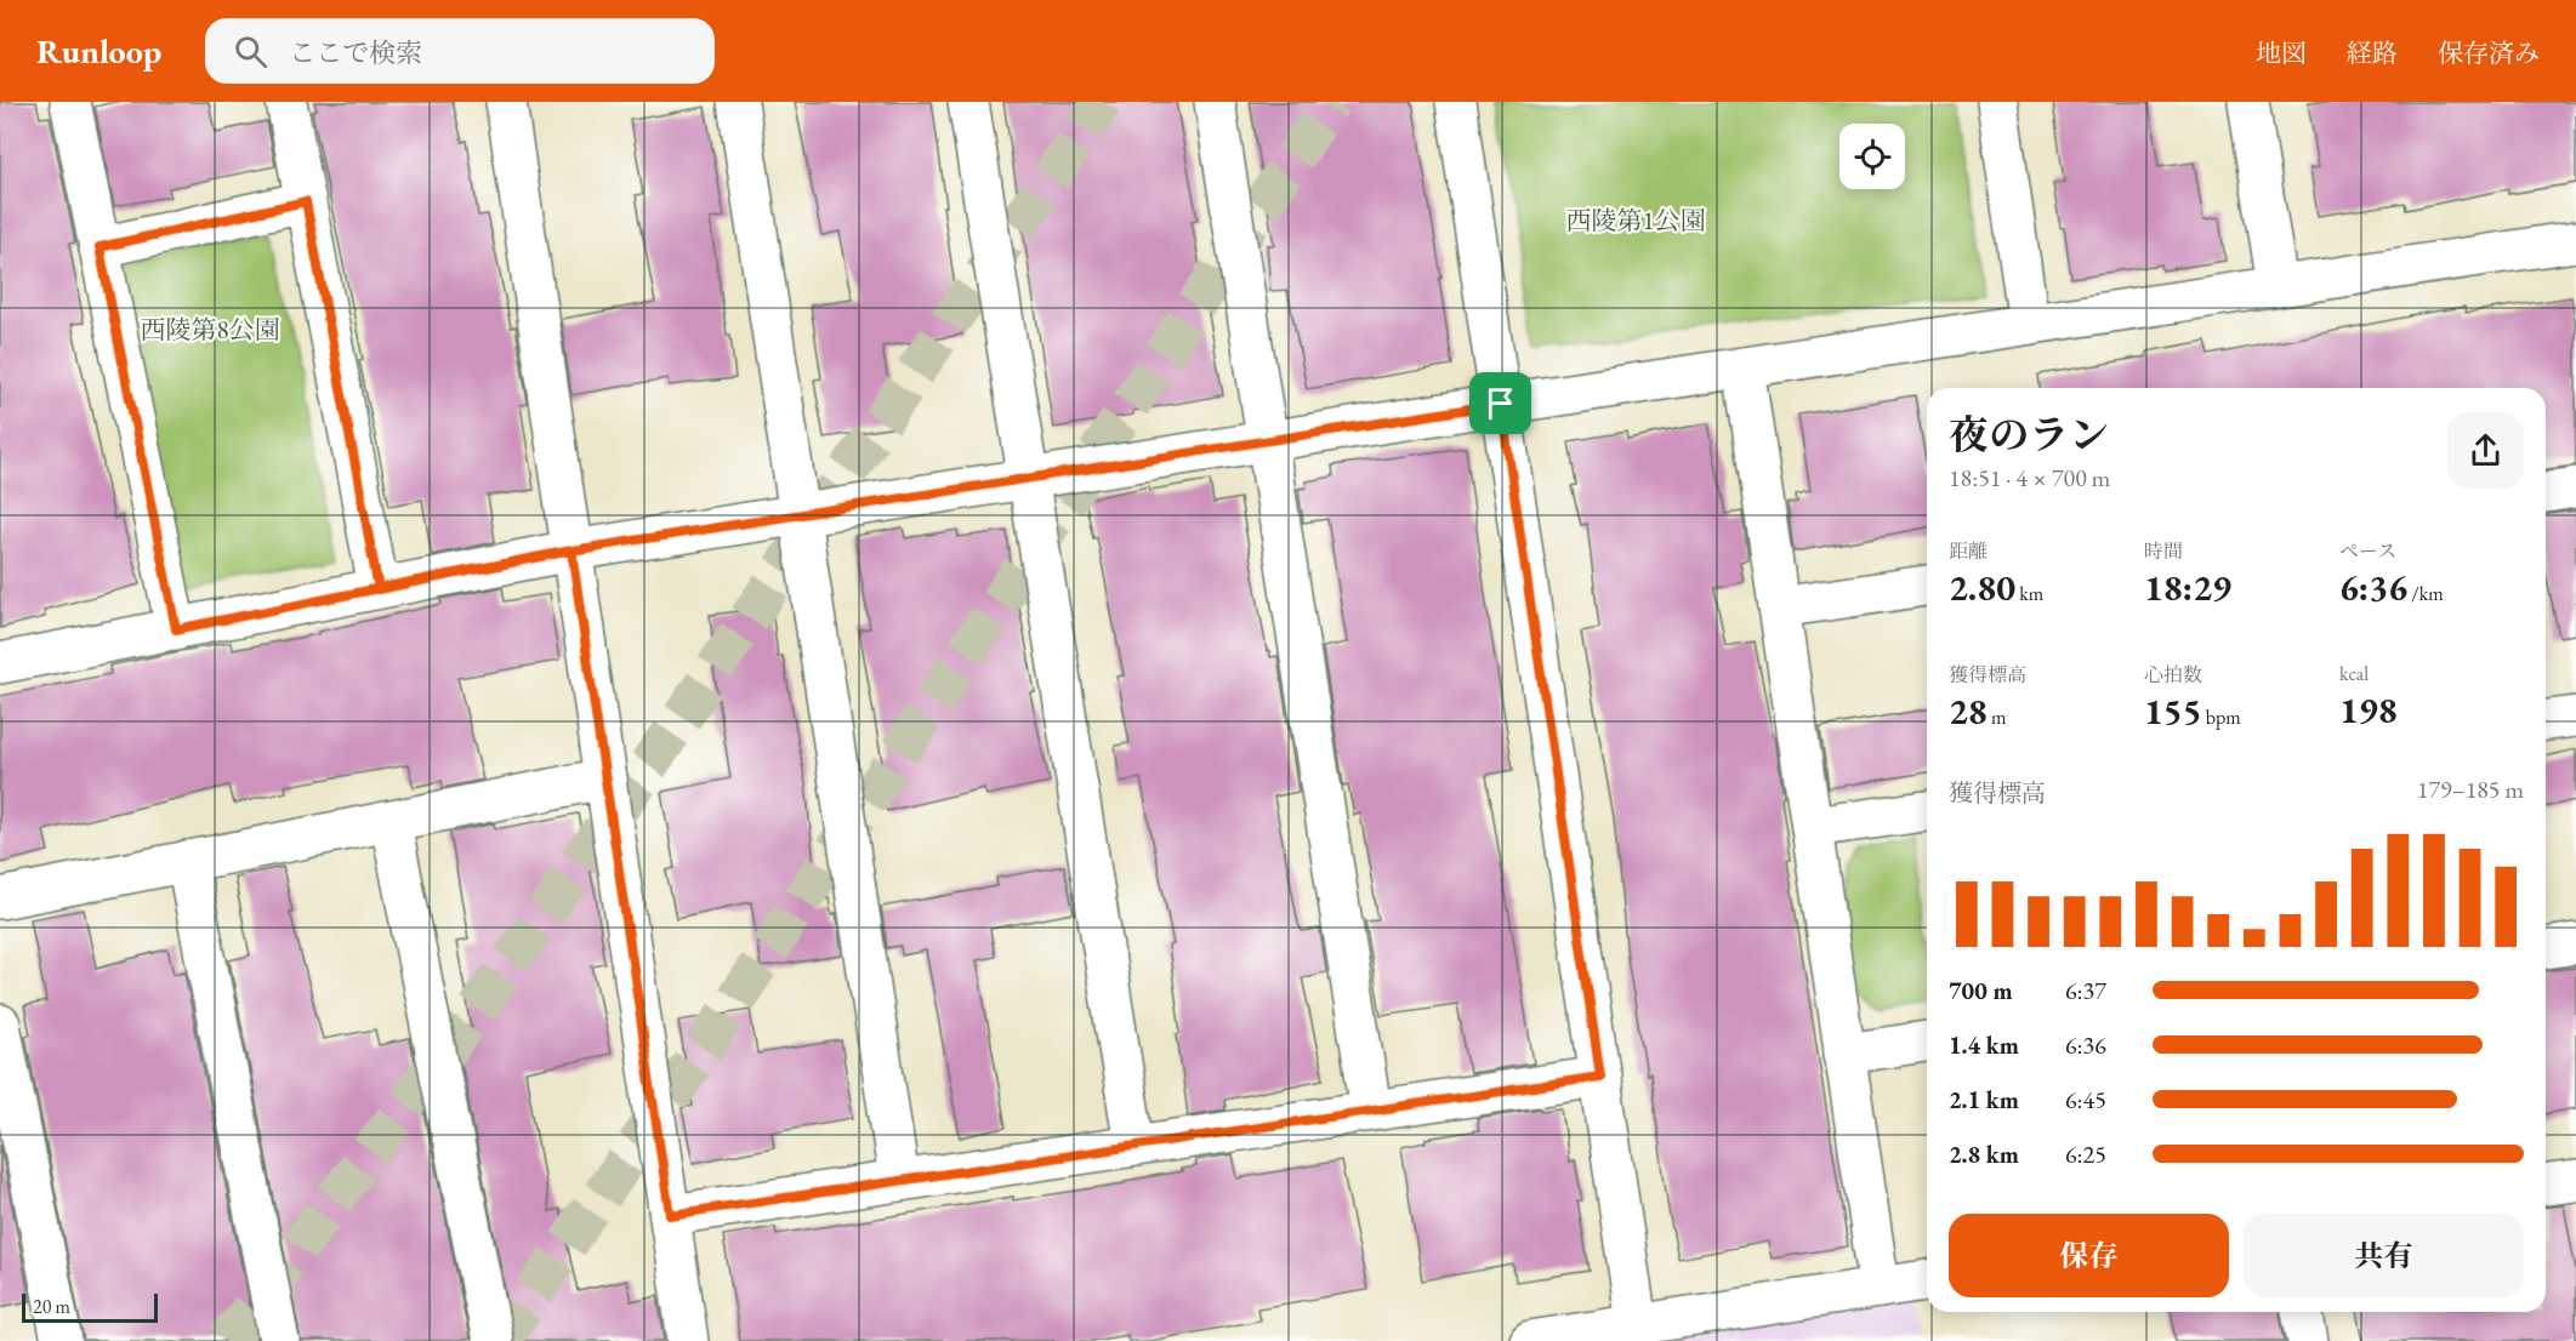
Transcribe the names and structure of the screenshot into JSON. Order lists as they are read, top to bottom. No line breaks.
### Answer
{"parks":["西陵第1公園","西陵第8公園"],"scale_bar":"20 m","page":{"header":"Runloop","search":"ここで検索","nav":["地図","経路","保存済み"],"heading":["夜のラン","18:51 · 4 × 700 m"],"stats":[["距離","2.80 km"],["時間","18:29"],["ペース","6:36 /km"],["獲得標高","28 m"],["心拍数","155 bpm"],["kcal","198"]],"chart":["獲得標高","179–185 m"],"list":[{"name":"700 m","note":"6:37"},{"name":"1.4 km","note":"6:36"},{"name":"2.1 km","note":"6:45"},{"name":"2.8 km","note":"6:25"}],"buttons":["保存","共有"],"scale":"20 m"}}
